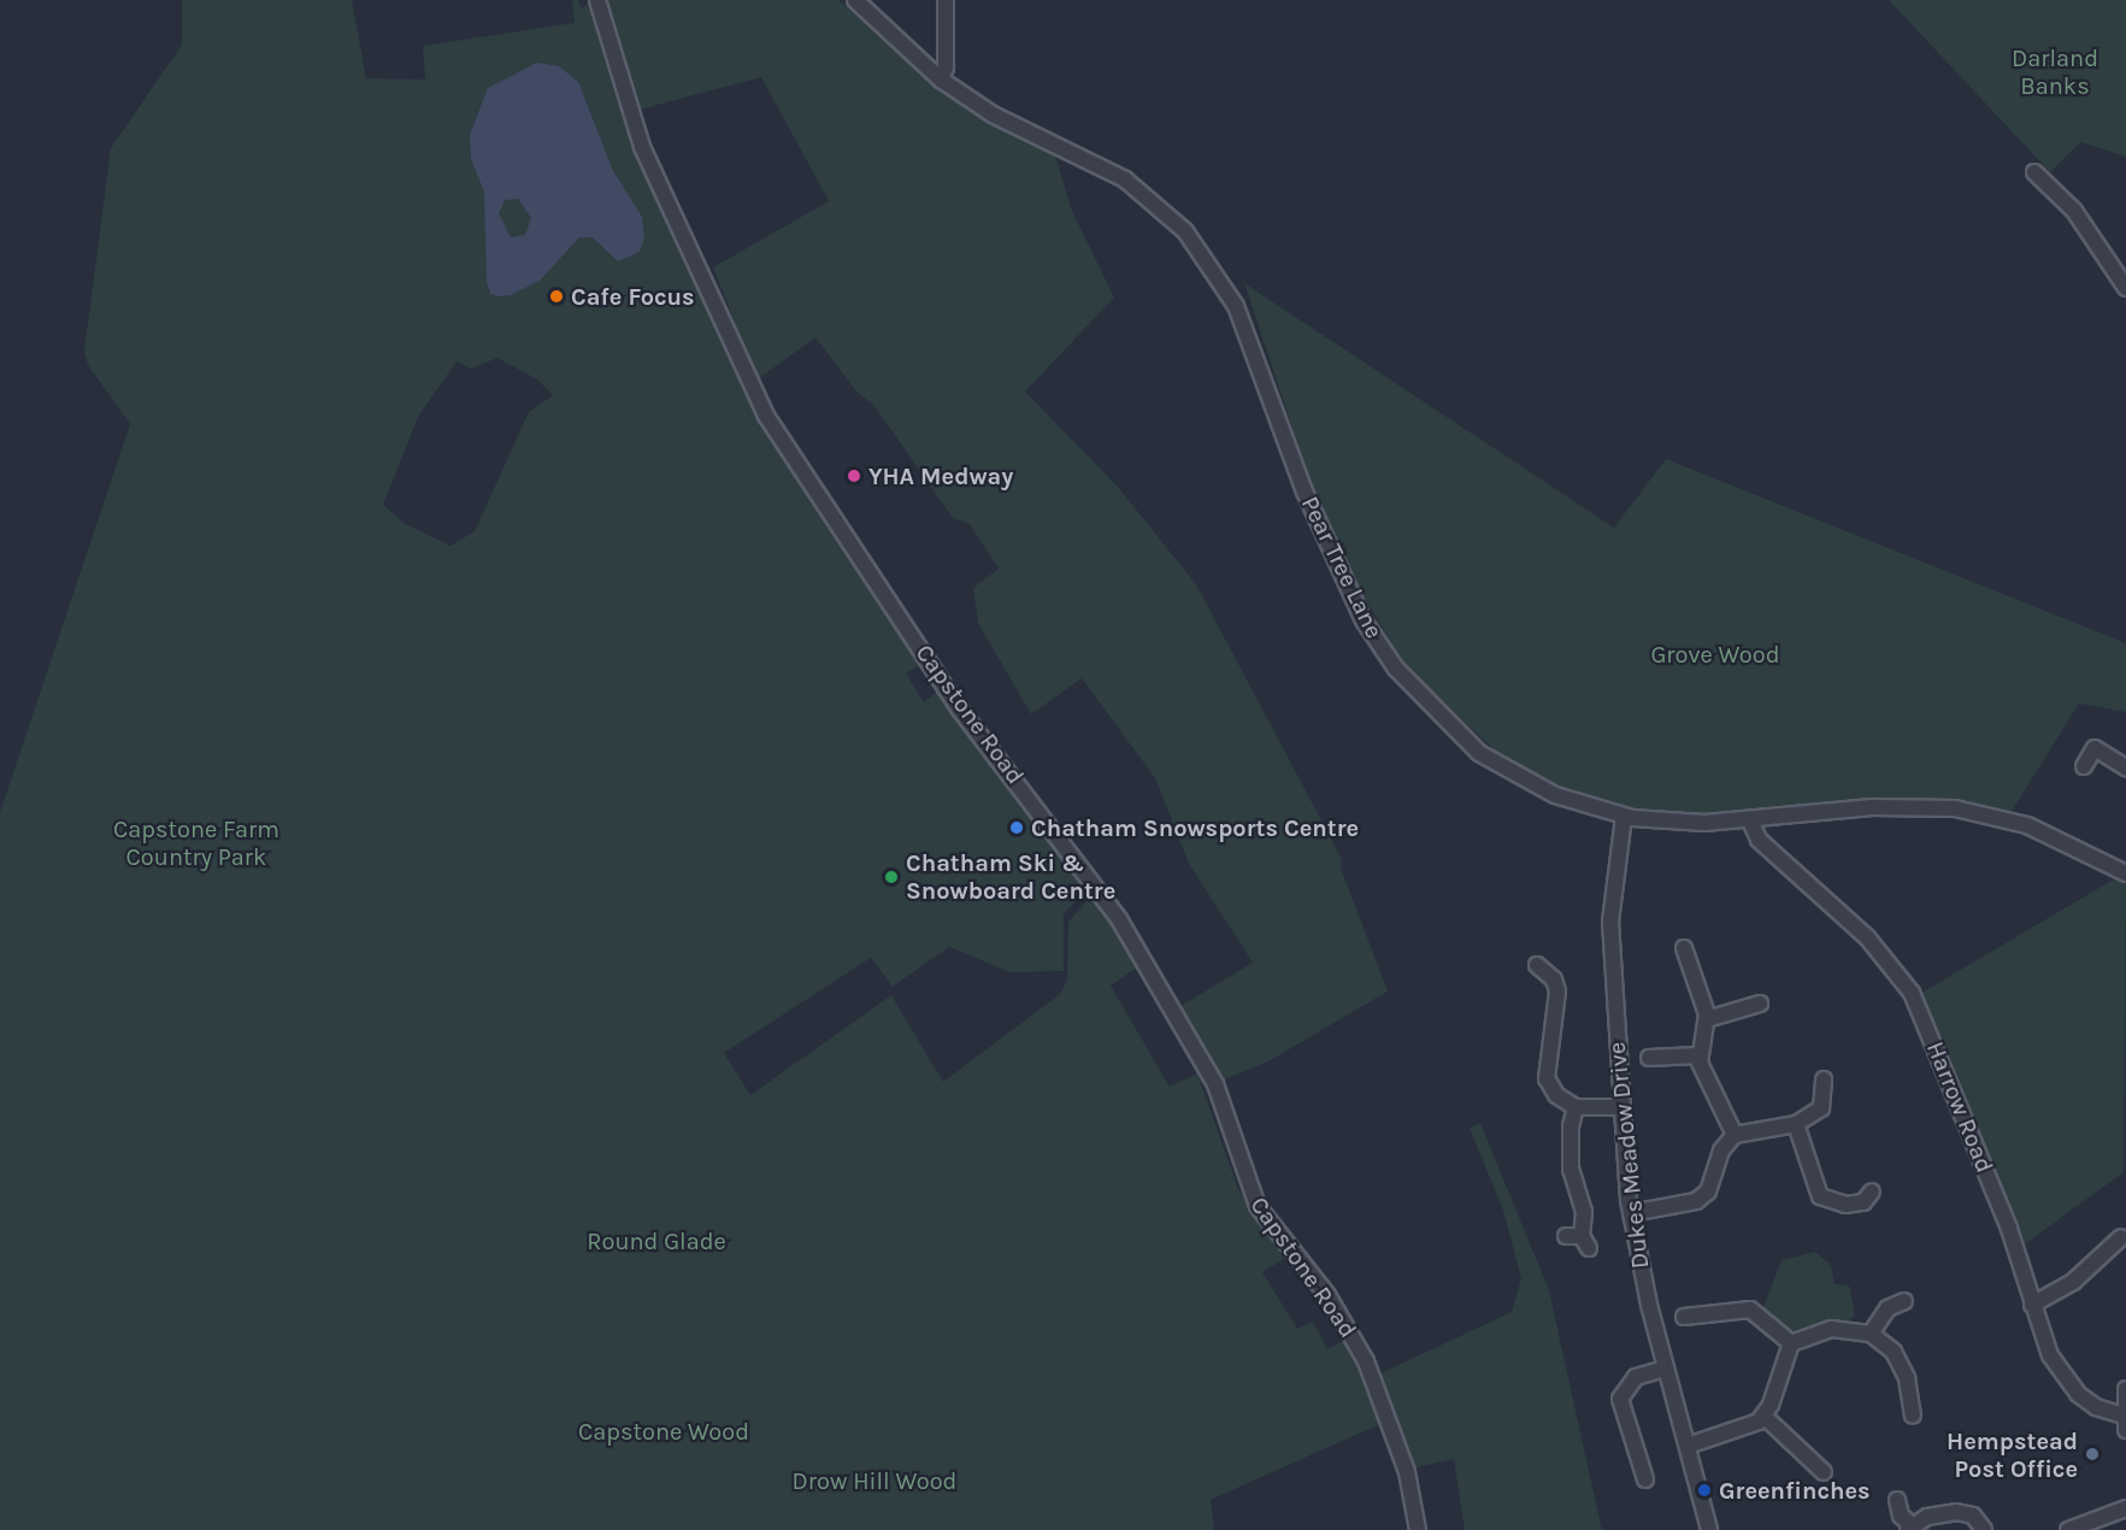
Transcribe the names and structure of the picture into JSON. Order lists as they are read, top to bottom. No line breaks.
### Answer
{"streets":{"street":["Pear Tree Lane","Capstone Road","Harrow Road","Dukes Meadow Drive"]},"crossings":[["Pear Tree Lane","Harrow Road"],["Pear Tree Lane","Dukes Meadow Drive"]],"parks":["Darland Banks","Grove Wood","Capstone Farm Country Park","Round Glade","Capstone Wood","Drow Hill Wood"],"places":["Cafe Focus","YHA Medway","Chatham Snowsports Centre","Chatham Ski & Snowboard Centre","Hempstead Post Office","Greenfinches"]}
